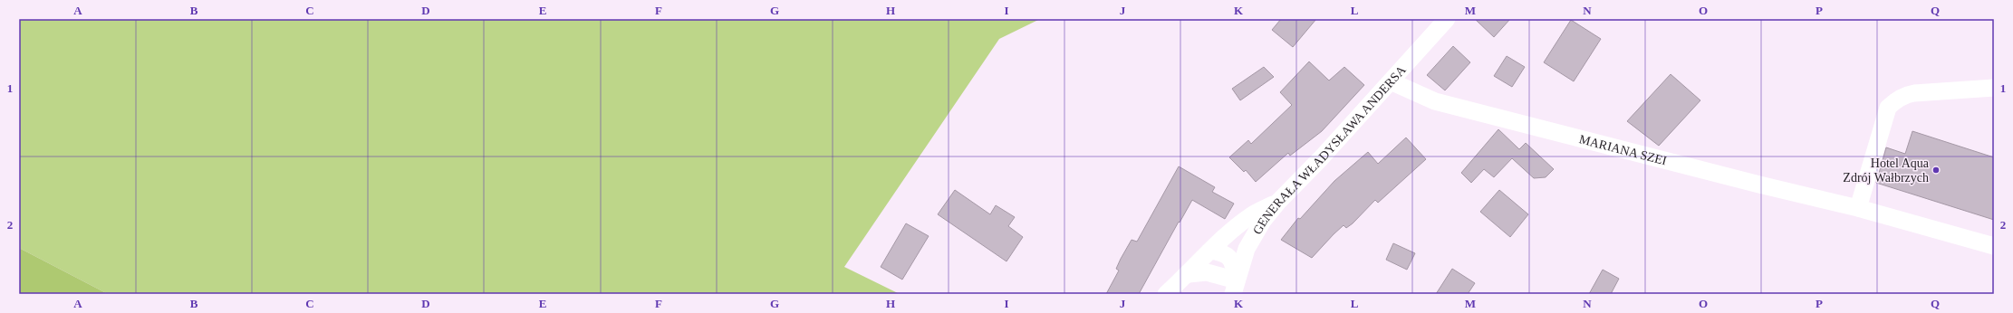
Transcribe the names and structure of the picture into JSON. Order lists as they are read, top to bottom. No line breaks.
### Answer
{"streets":{"street":["MARIANA SZEI","GENERAŁA WŁADYSŁAWA ANDERSA"]},"crossings":[["MARIANA SZEI","GENERAŁA WŁADYSŁAWA ANDERSA"]],"places":["Hotel Aqua Zdrój Wałbrzych"],"grid":{"columns":["A","B","C","D","E","F","G","H","I","J","K","L","M","N","O","P","Q"],"rows":["1","2"]}}
